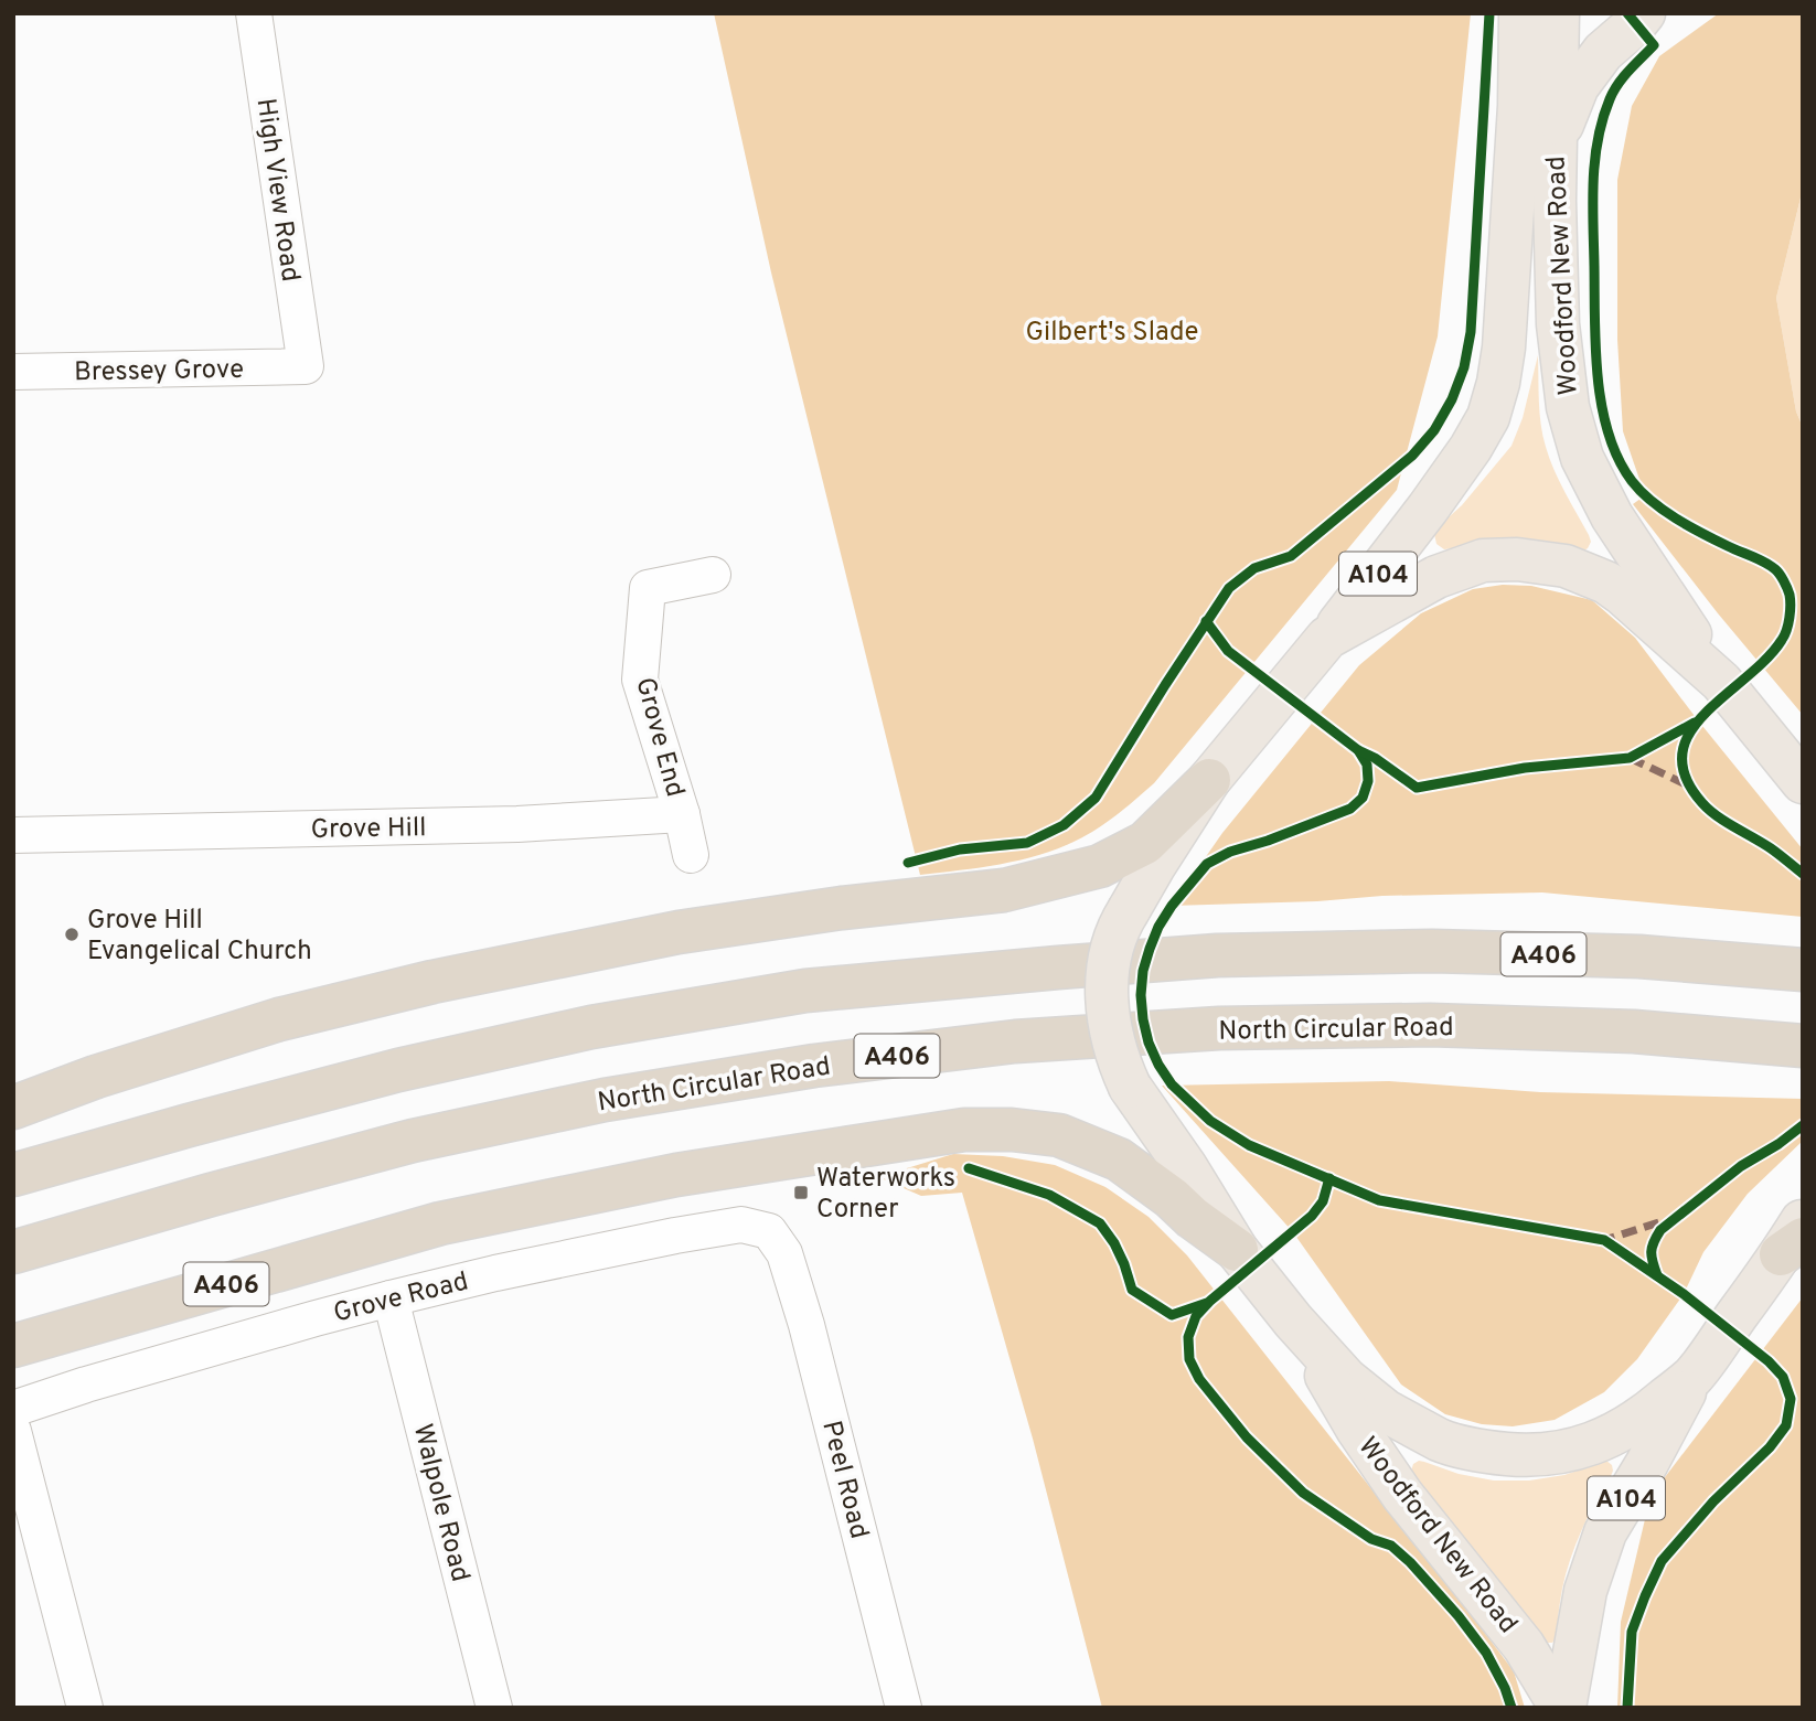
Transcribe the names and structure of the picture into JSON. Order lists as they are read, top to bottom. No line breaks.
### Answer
{"streets":{"highway":["A406","North Circular Road"],"main road":["Woodford New Road","A104"],"street":["High View Road","Bressey Grove","Grove End","Grove Hill","Grove Road","Peel Road","Walpole Road"]},"crossings":[["High View Road","Bressey Grove"],["Woodford New Road","A406"],["Grove End","Grove Hill"],["Grove Road","Peel Road"],["Grove Road","Walpole Road"]],"parks":["Gilbert's Slade"],"places":{"other":["Grove Hill Evangelical Church"],"transit":["Waterworks Corner"]}}
